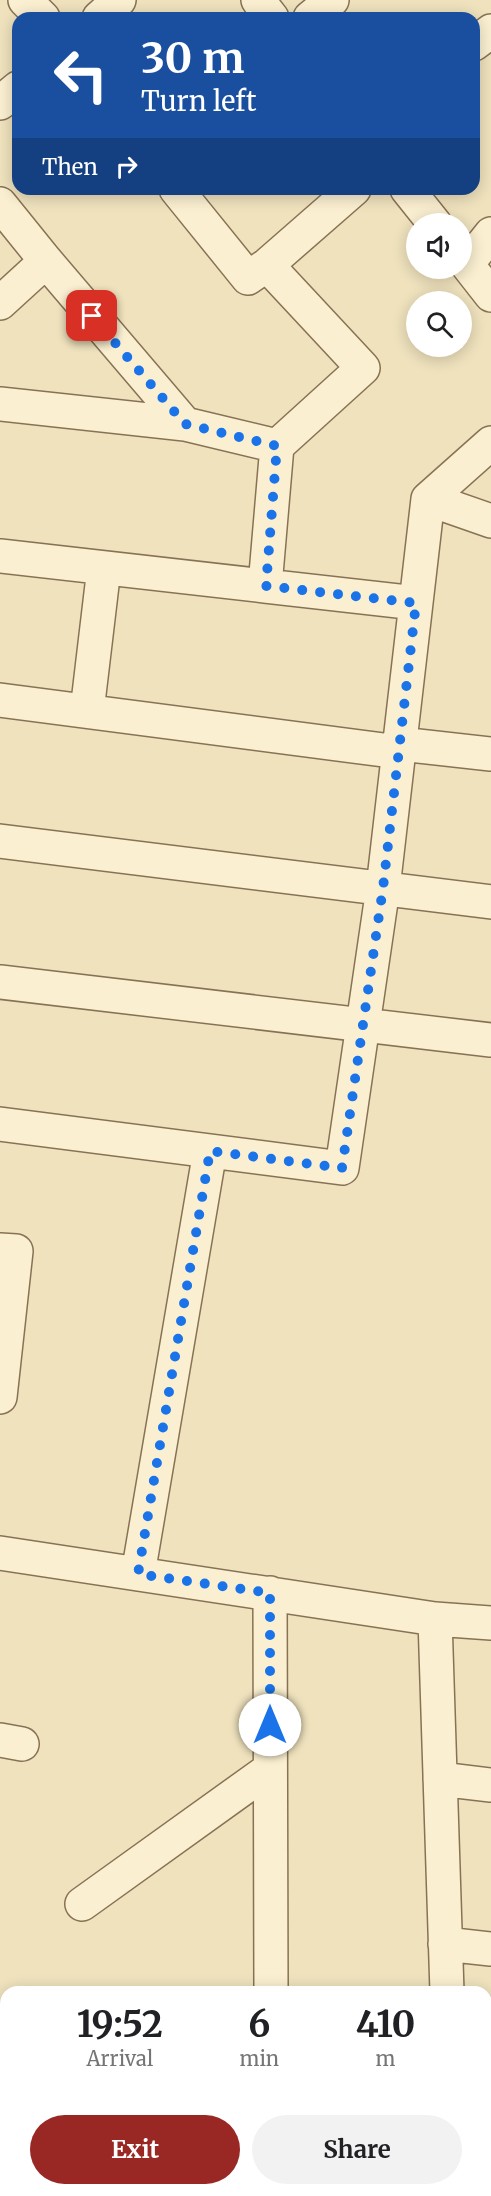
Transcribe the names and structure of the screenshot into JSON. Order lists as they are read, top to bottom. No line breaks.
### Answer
{"page":{"turn":["30 m","Turn left"],"then":"Then","eta":["19:52","Arrival","6","min","410","m"],"buttons":["Exit","Share"]}}
